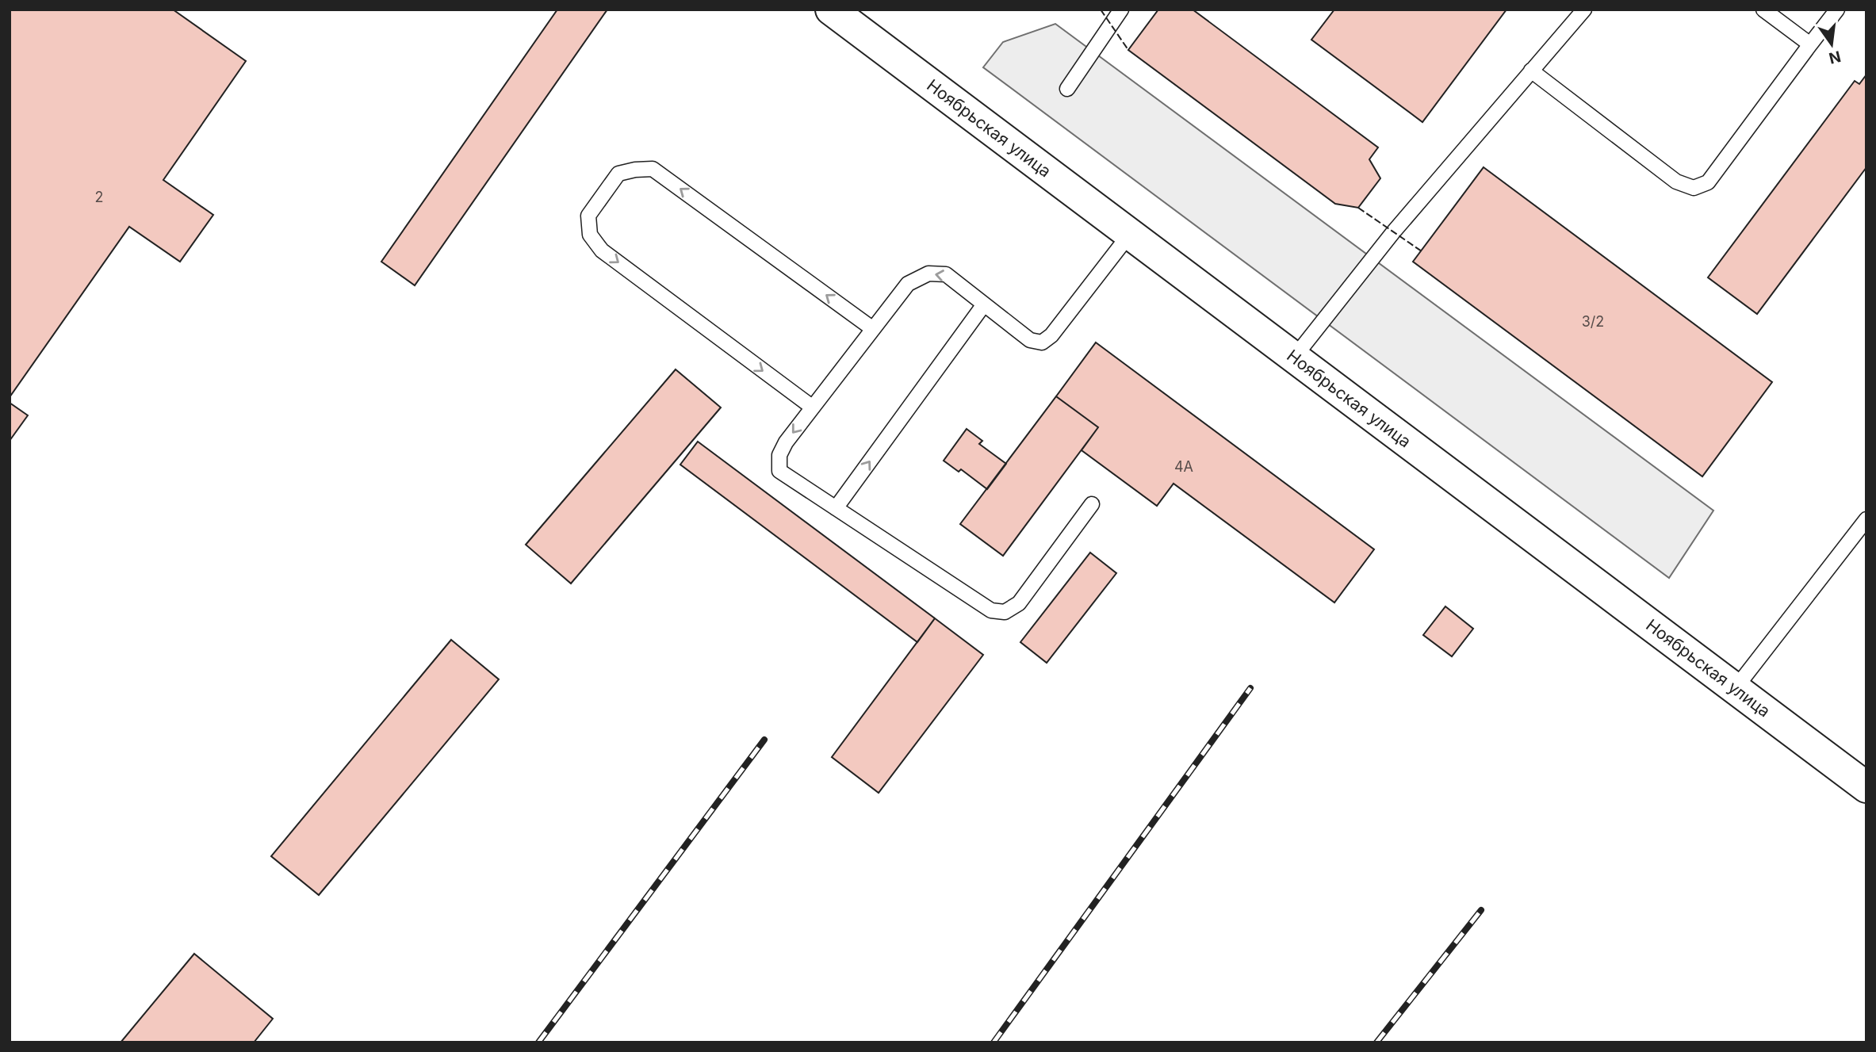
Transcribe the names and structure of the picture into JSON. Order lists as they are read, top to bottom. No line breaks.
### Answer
{"streets":{"main road":["Ноябрьская улица"]},"house_numbers":["2","3/2","4А"],"north":"bottom"}
